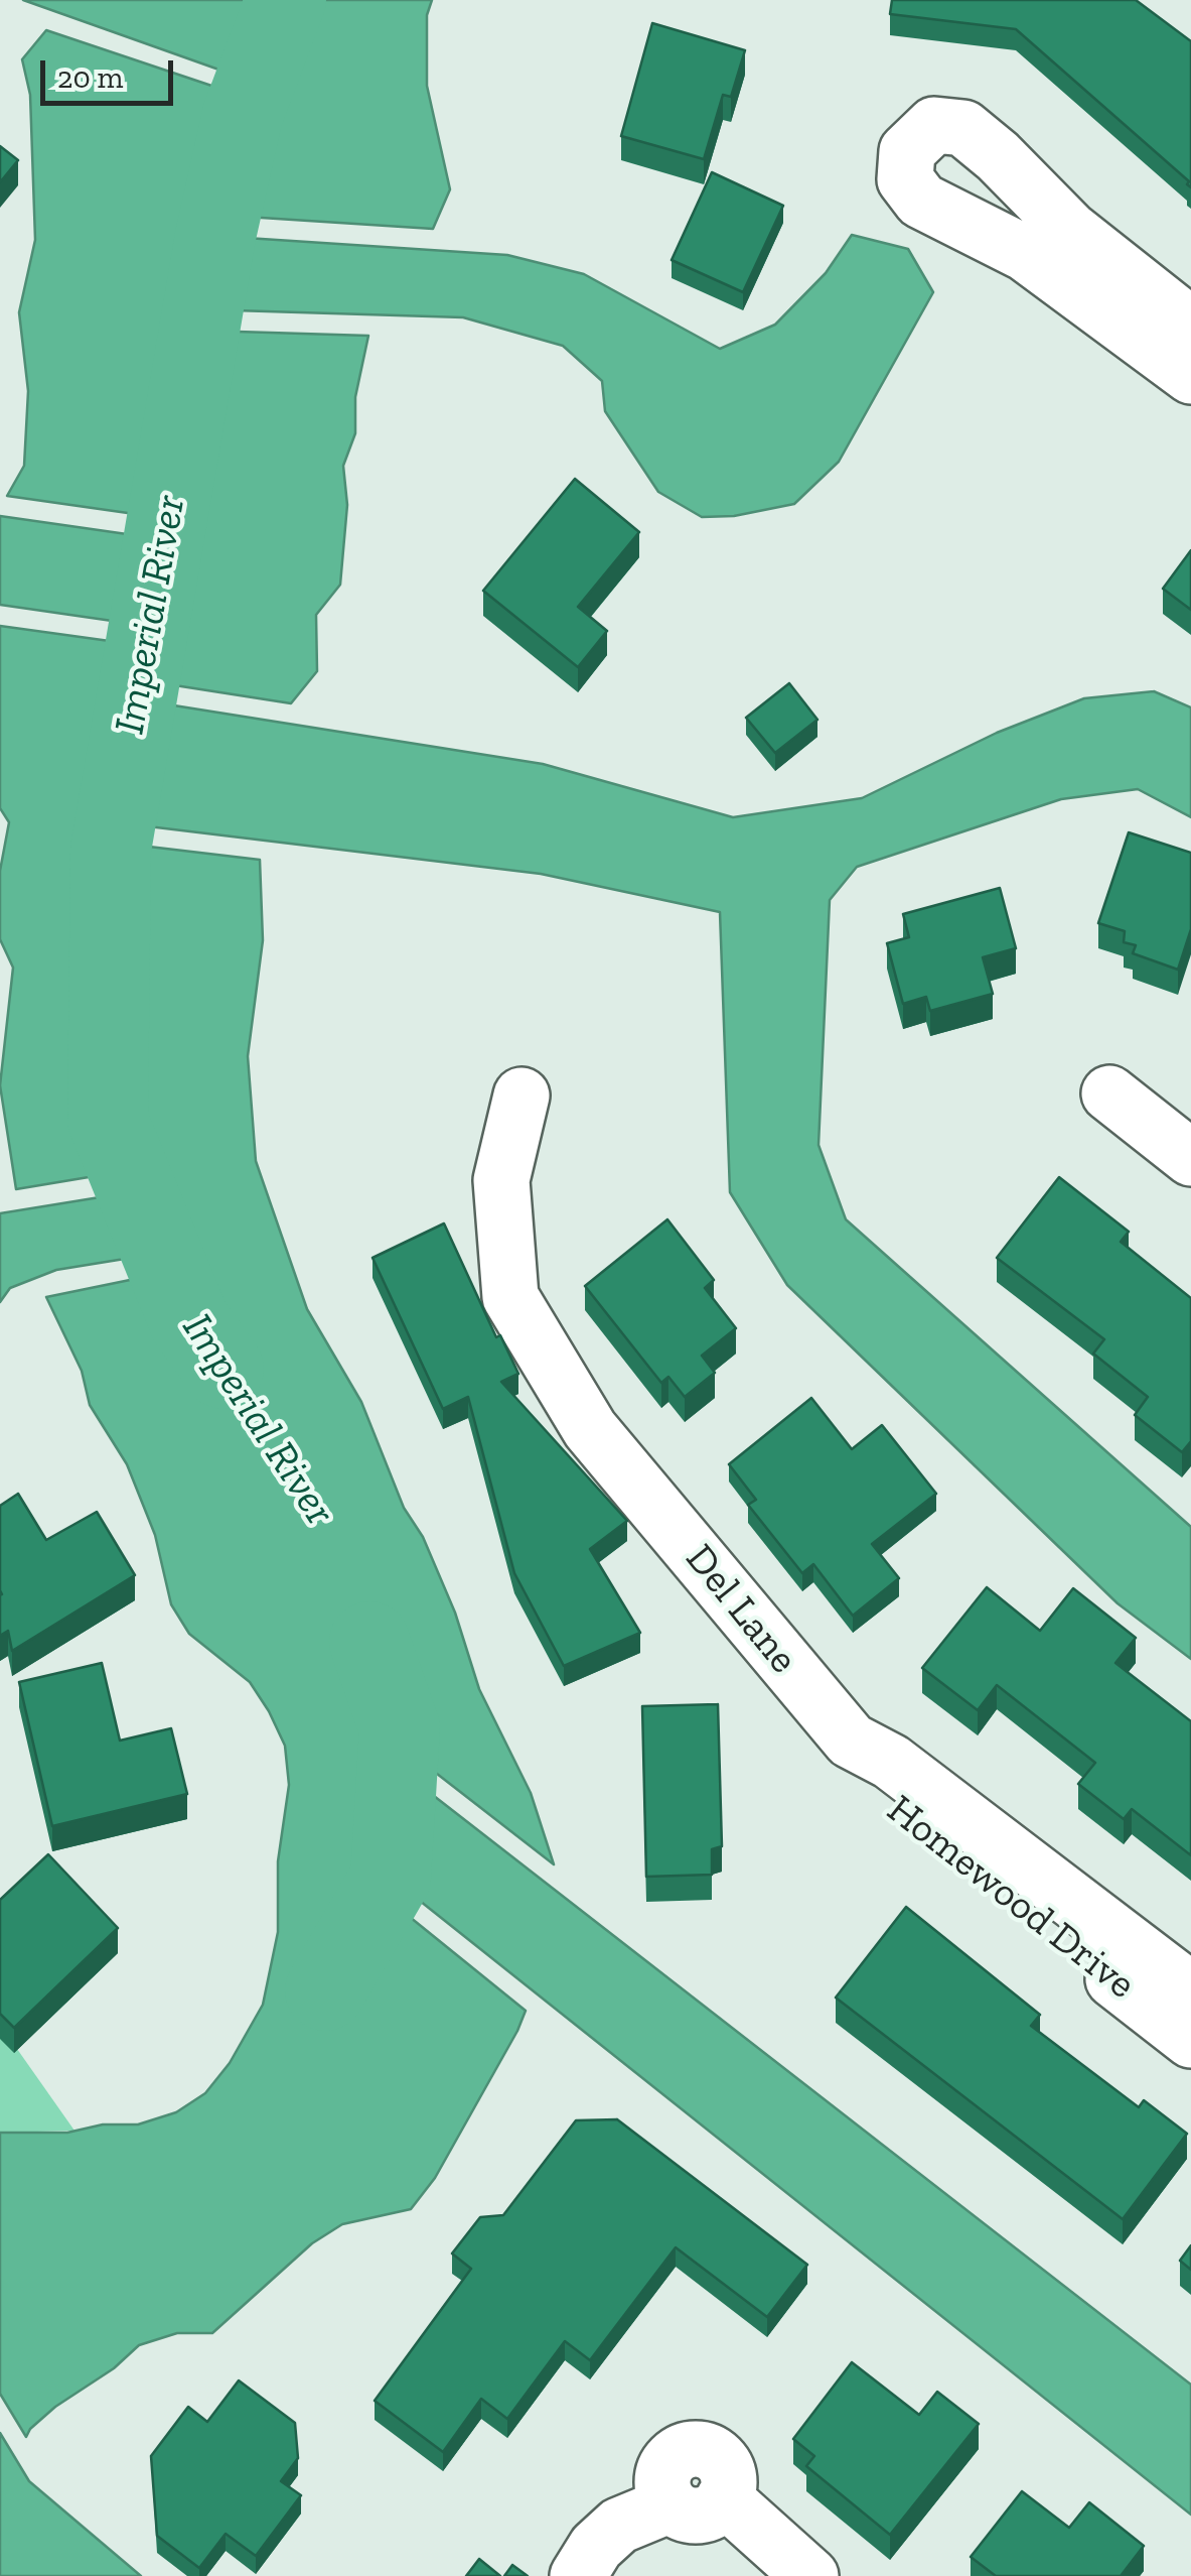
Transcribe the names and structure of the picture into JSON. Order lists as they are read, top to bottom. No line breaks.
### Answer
{"streets":{"street":["Del Lane","Homewood Drive"]},"crossings":[["Del Lane","Homewood Drive"]],"water":["Imperial River"],"scale_bar":"20 m"}
